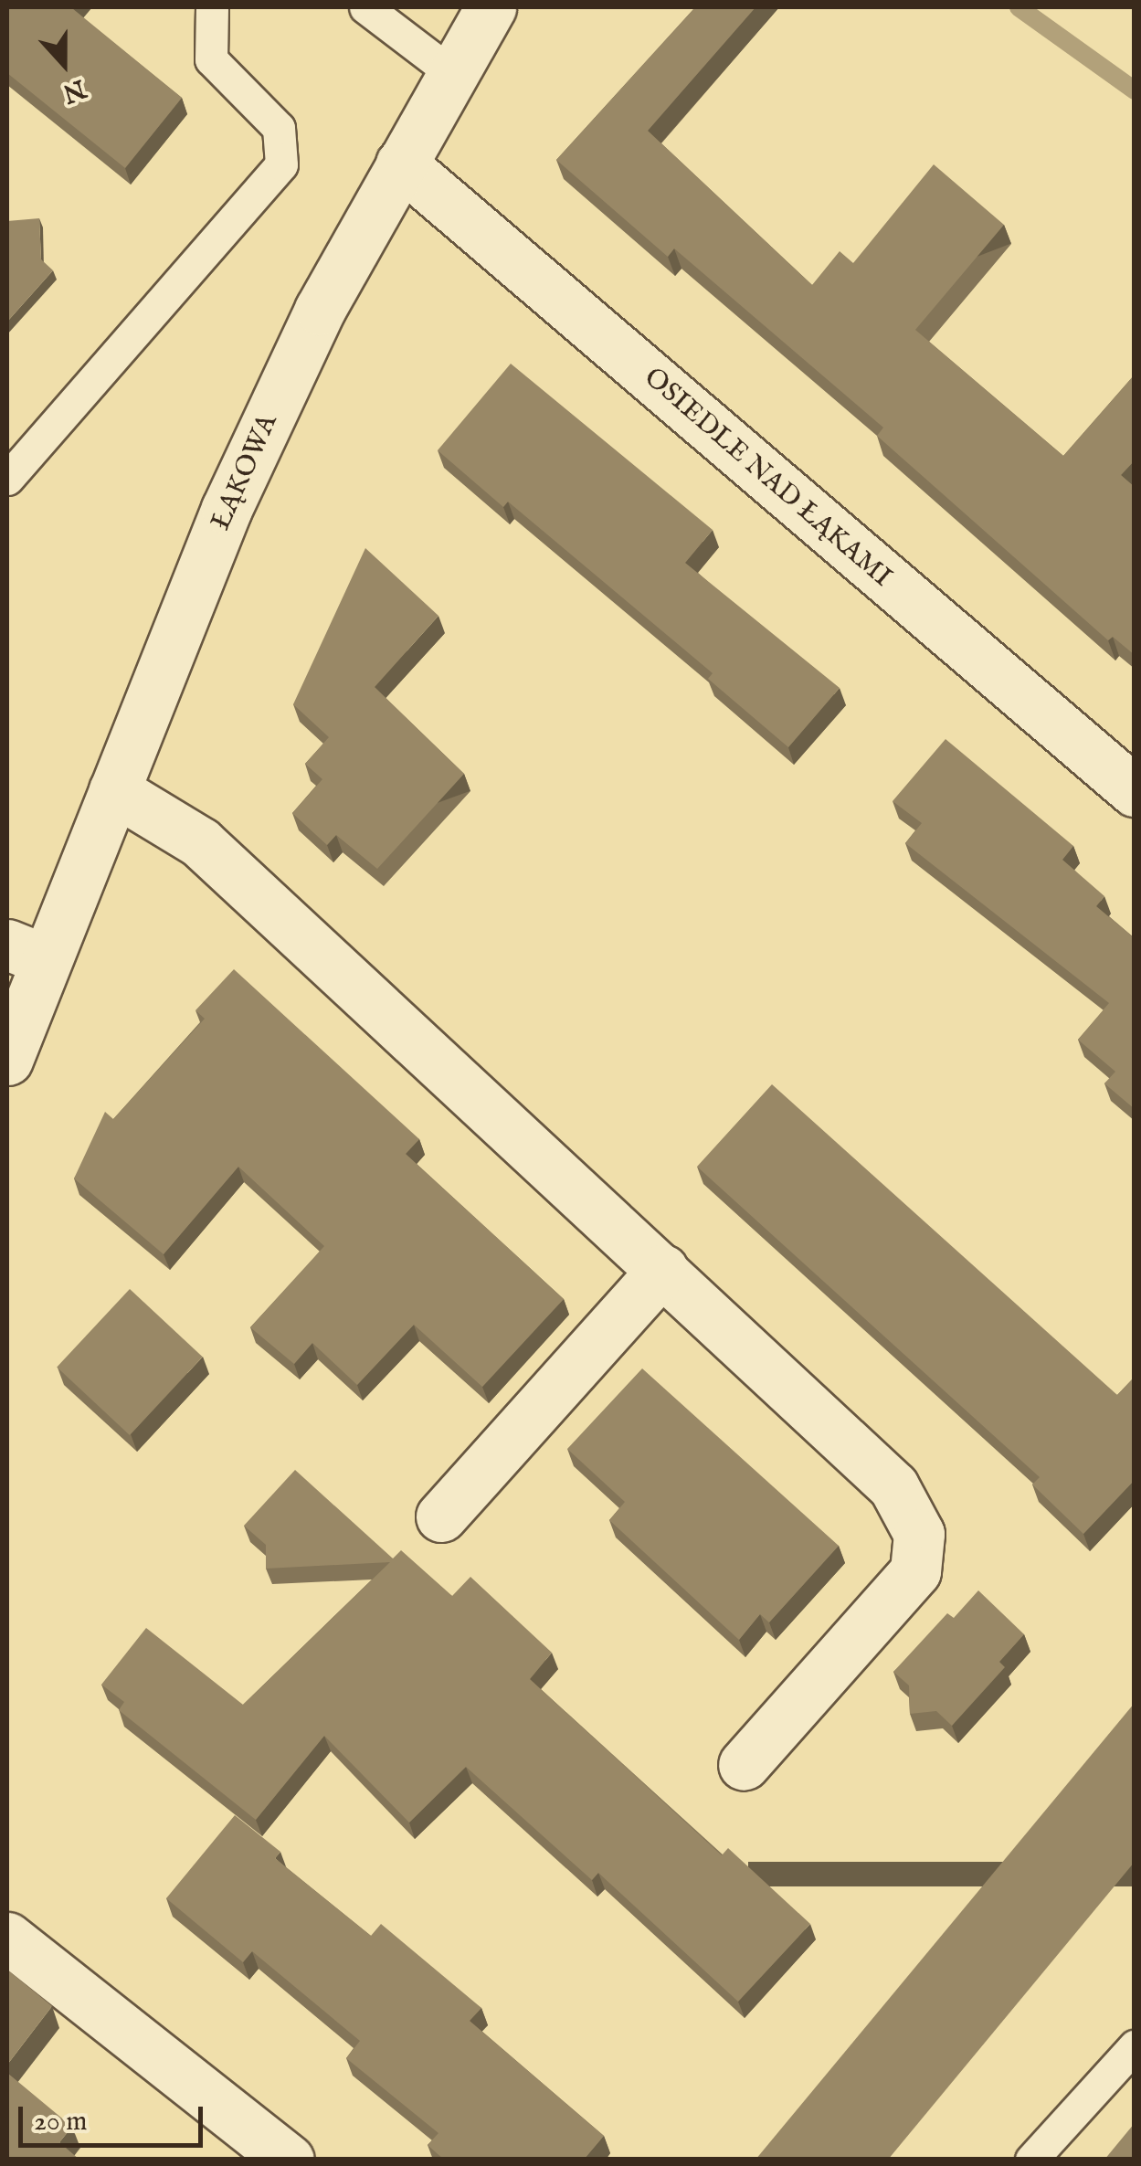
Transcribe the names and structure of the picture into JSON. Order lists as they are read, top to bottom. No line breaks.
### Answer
{"streets":{"street":["ŁĄKOWA","OSIEDLE NAD ŁĄKAMI"]},"crossings":[["ŁĄKOWA","OSIEDLE NAD ŁĄKAMI"]],"scale_bar":"20 m","north":"bottom"}
